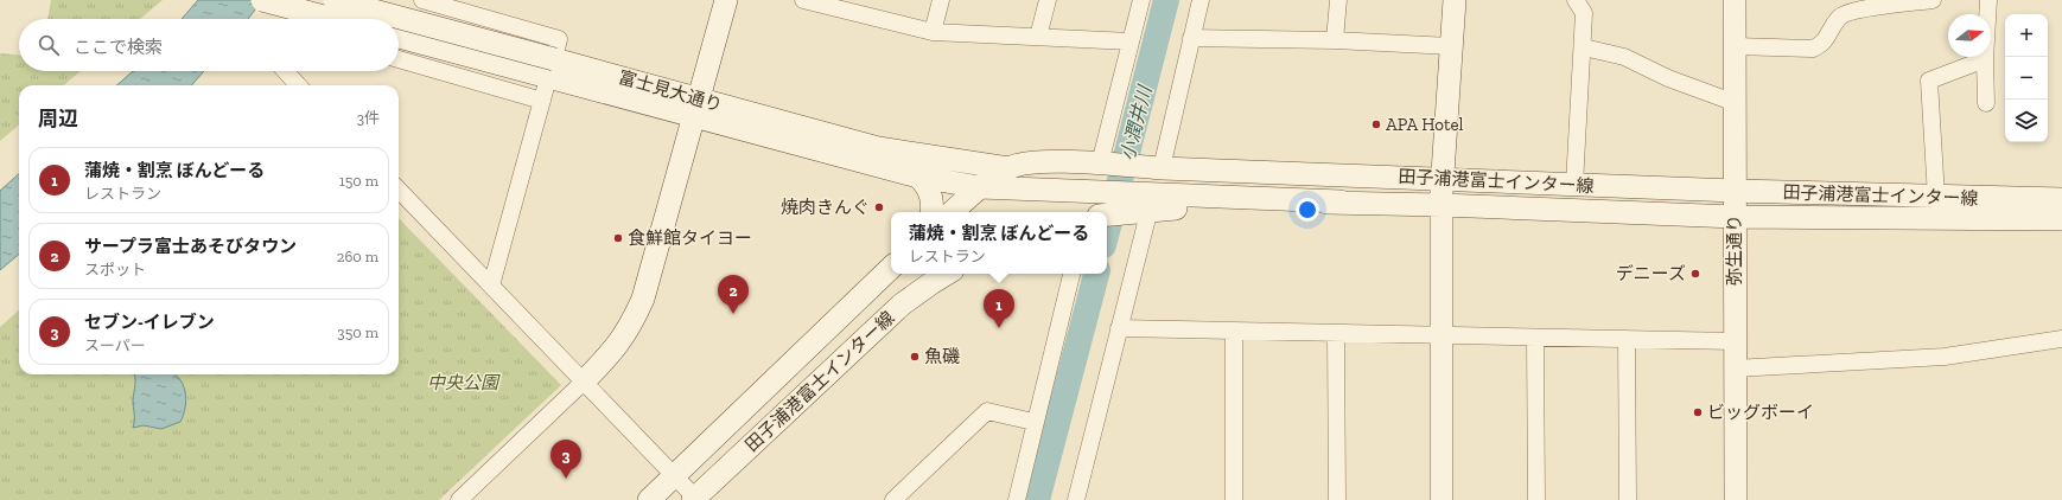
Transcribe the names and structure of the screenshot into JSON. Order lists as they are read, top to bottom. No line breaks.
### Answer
{"streets":{"street":["富士見大通り","田子浦港富士インター線","弥生通り"]},"crossings":[["富士見大通り","田子浦港富士インター線"],["田子浦港富士インター線","弥生通り"]],"water":["小潤井川"],"parks":["中央公園"],"places":["APA Hotel","焼肉きんぐ","食鮮館タイヨー","デニーズ","魚磯","ビッグボーイ"],"north":"right","page":{"map_buttons":["+","−"],"search":"ここで検索","heading":["周辺","3件"],"list":[{"mark":"1","name":"蒲焼・割烹 ぼんどーる","note":"レストラン","value":"150 m"},{"mark":"2","name":"サープラ富士あそびタウン","note":"スポット","value":"260 m"},{"mark":"3","name":"セブン-イレブン","note":"スーパー","value":"350 m"}],"popup":["蒲焼・割烹 ぼんどーる","レストラン"],"pins":["2","1","3"]}}
